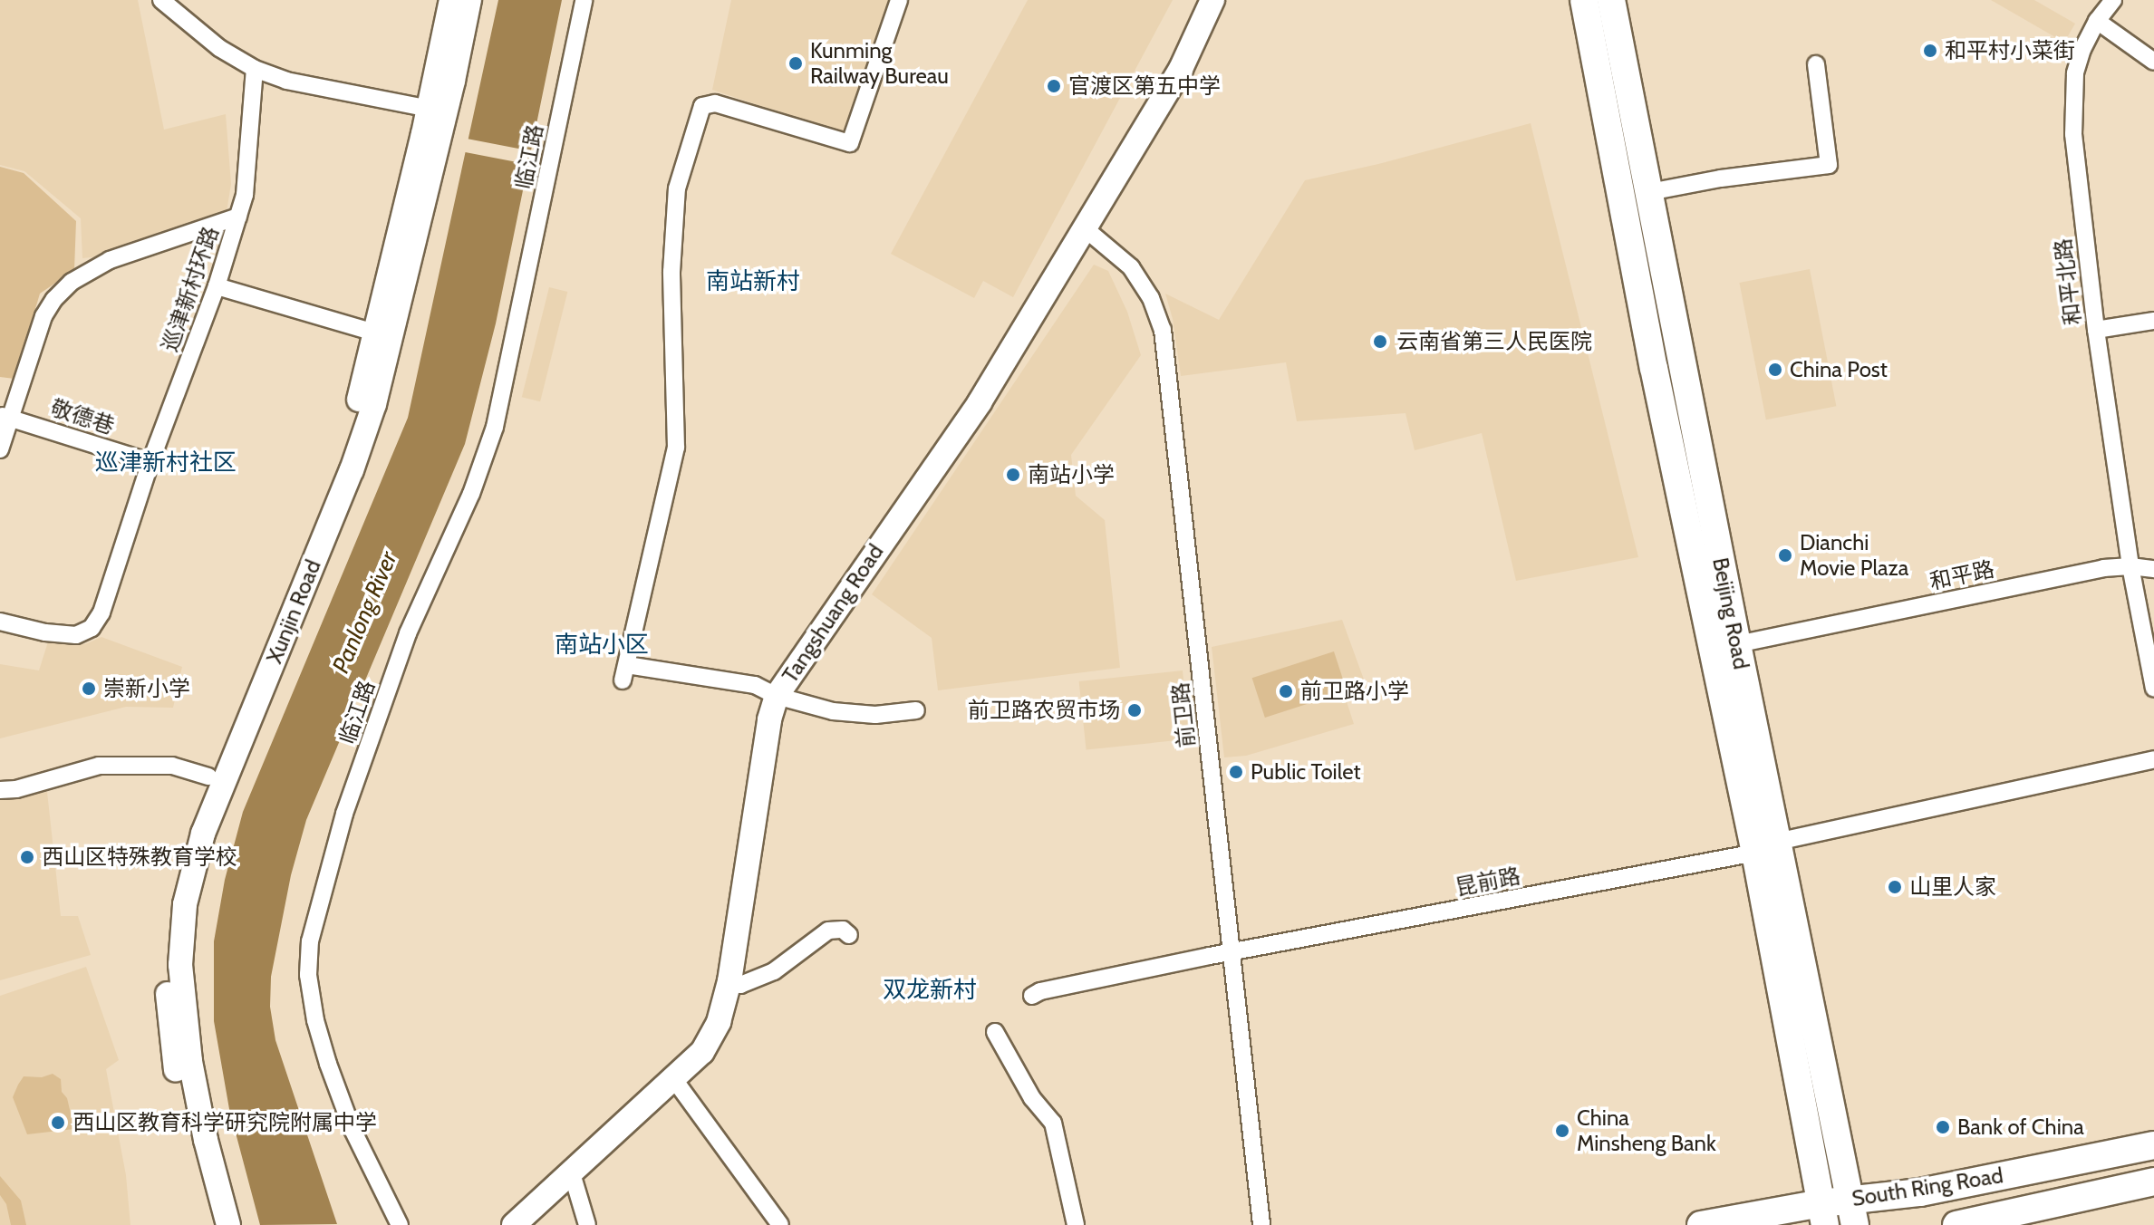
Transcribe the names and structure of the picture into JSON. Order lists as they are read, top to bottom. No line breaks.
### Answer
{"streets":{"main road":["Xunjin Road","Tangshuang Road","Beijing Road","South Ring Road"],"street":["临江路","和平北路","巡津新村环路","敬德巷","和平路","前卫路","昆前路"]},"crossings":[["和平北路","和平路"],["巡津新村环路","敬德巷"],["和平路","Beijing Road"],["Tangshuang Road","前卫路"],["Beijing Road","昆前路"],["Beijing Road","South Ring Road"],["前卫路","昆前路"]],"districts":["南站新村","巡津新村社区","南站小区","双龙新村"],"water":["Panlong River"],"places":["和平村小菜街","Kunming Railway Bureau","官渡区第五中学","云南省第三人民医院","China Post","南站小学","Dianchi Movie Plaza","崇新小学","前卫路小学","前卫路农贸市场","Public Toilet","西山区特殊教育学校","山里人家","西山区教育科学研究院附属中学","Bank of China","China Minsheng Bank"]}
